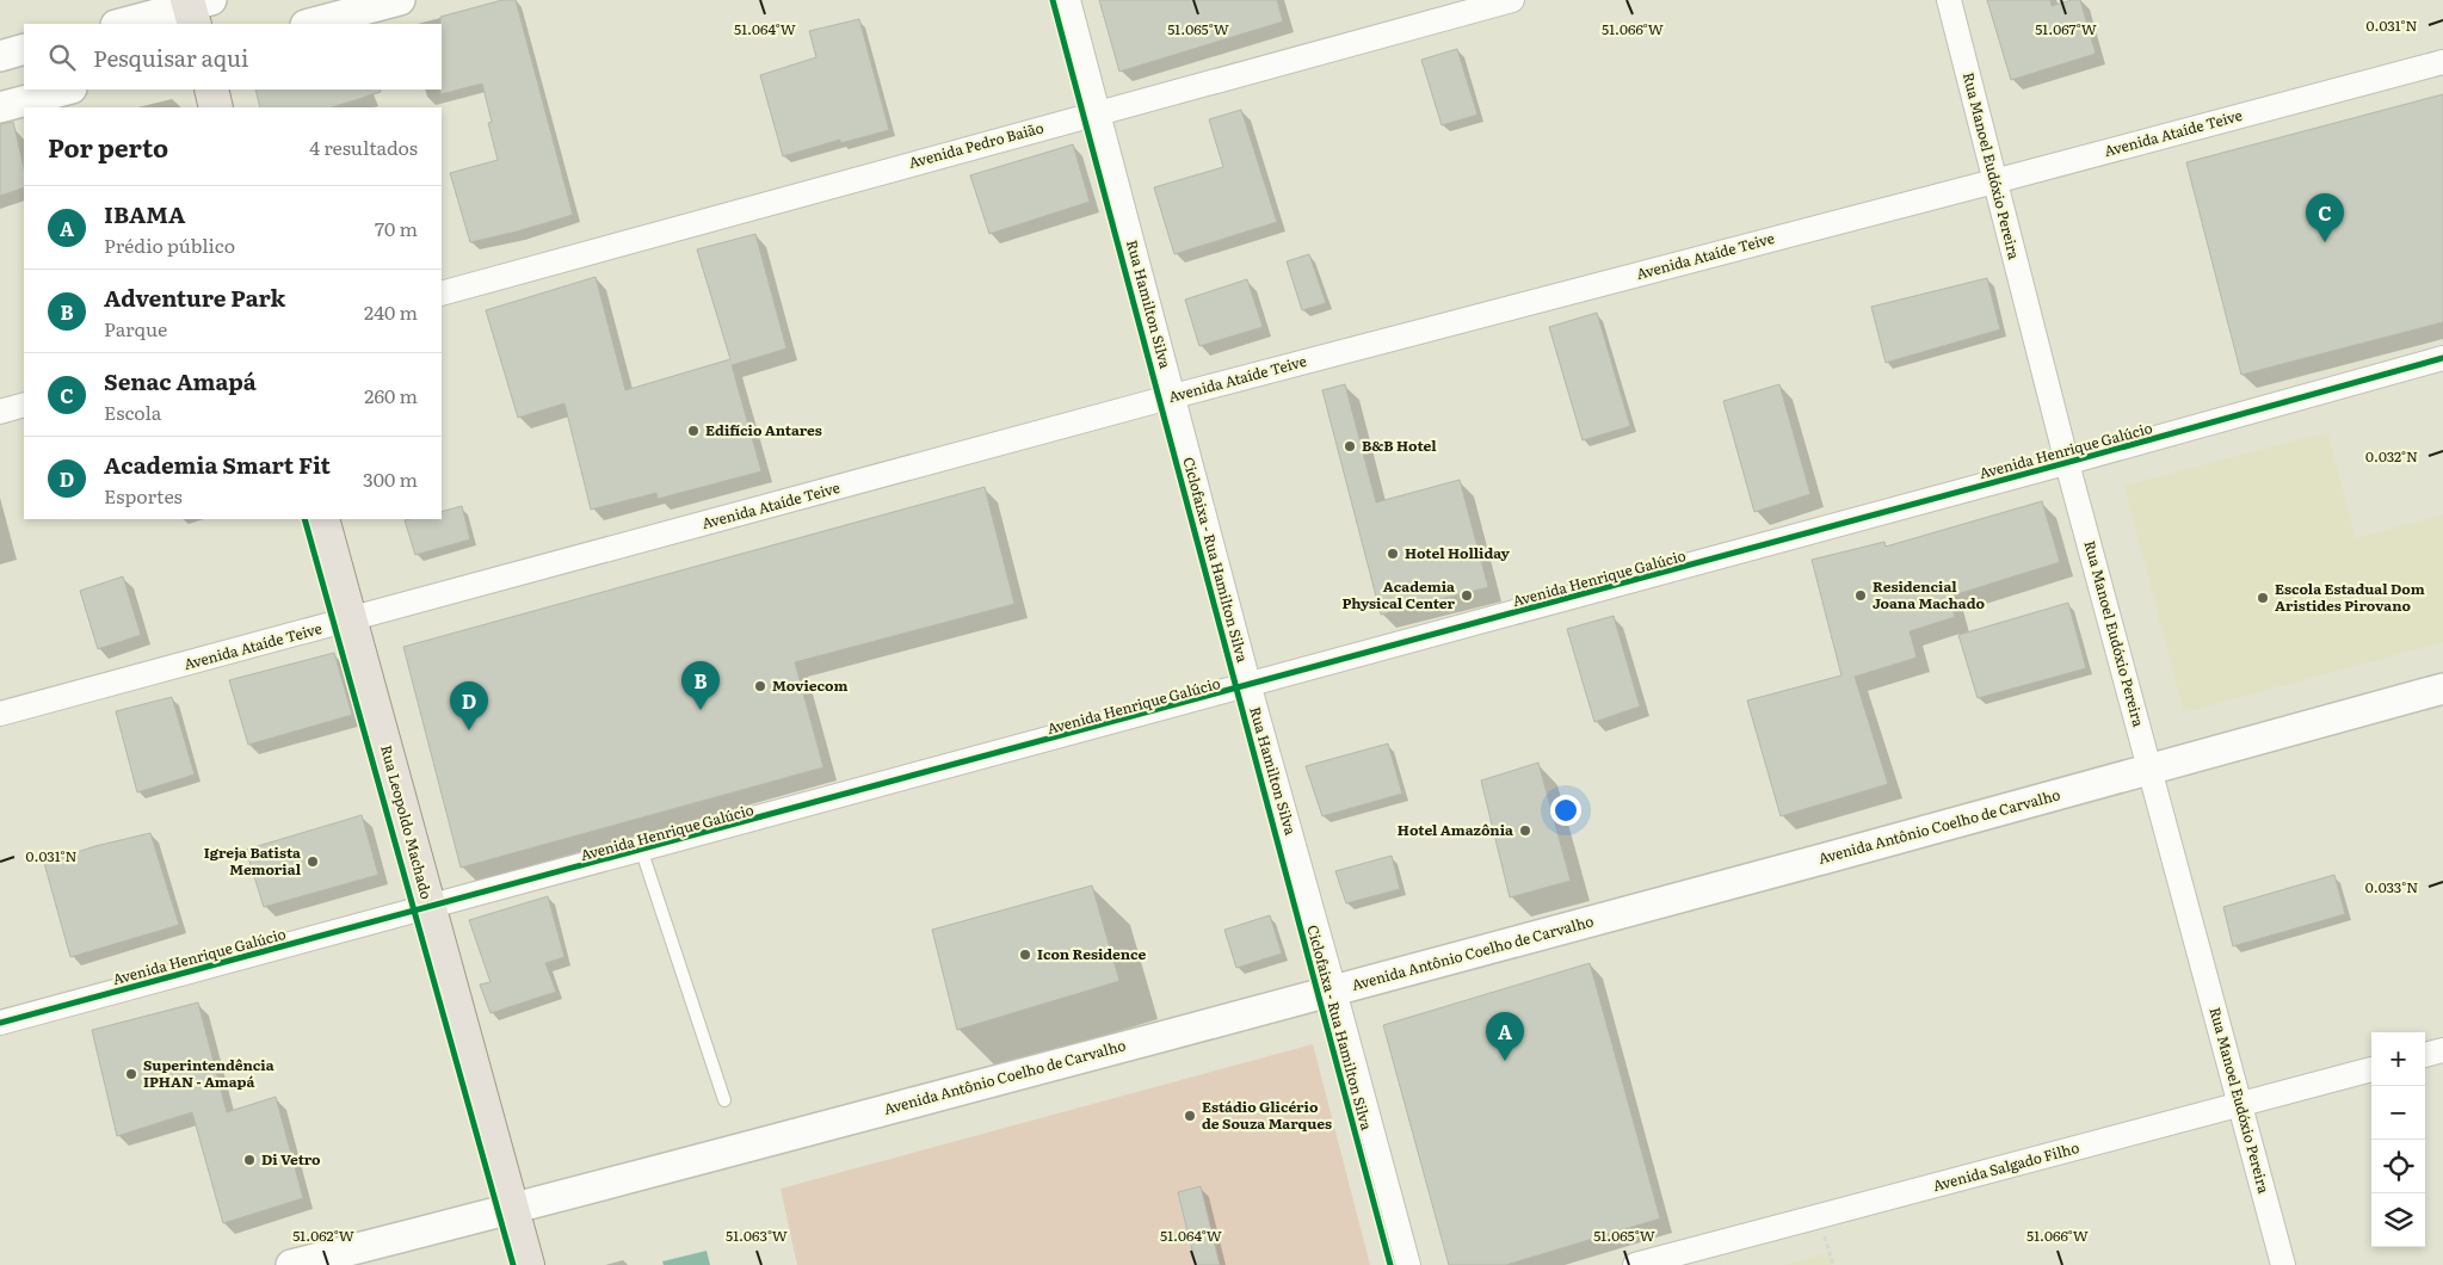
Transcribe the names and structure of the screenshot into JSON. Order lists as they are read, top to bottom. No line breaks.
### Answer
{"streets":{"main road":["Rua Leopoldo Machado"],"street":["Avenida Ataíde Teive","Avenida Pedro Baião","Rua Manoel Eudóxio Pereira","Rua Hamilton Silva","Avenida Henrique Galúcio","Avenida Antônio Coelho de Carvalho","Avenida Salgado Filho"],"cycle path":["Ciclofaixa - Rua Hamilton Silva"]},"crossings":[["Avenida Ataíde Teive","Rua Manoel Eudóxio Pereira"],["Avenida Ataíde Teive","Rua Hamilton Silva"],["Avenida Ataíde Teive","Rua Leopoldo Machado"],["Avenida Pedro Baião","Rua Hamilton Silva"],["Rua Manoel Eudóxio Pereira","Avenida Henrique Galúcio"],["Rua Manoel Eudóxio Pereira","Avenida Antônio Coelho de Carvalho"],["Rua Manoel Eudóxio Pereira","Avenida Salgado Filho"],["Rua Hamilton Silva","Avenida Henrique Galúcio"],["Rua Hamilton Silva","Avenida Antônio Coelho de Carvalho"],["Avenida Henrique Galúcio","Rua Leopoldo Machado"],["Rua Leopoldo Machado","Avenida Antônio Coelho de Carvalho"]],"places":["Edifício Antares","B&B Hotel","Hotel Holliday","Academia Physical Center","Residencial Joana Machado","Escola Estadual Dom Aristides Pirovano","Moviecom","Hotel Amazônia","Igreja Batista Memorial","Icon Residence","Superintendência IPHAN - Amapá","Estádio Glicério de Souza Marques","Di Vetro"],"page":{"search":"Pesquisar aqui","heading":["Por perto","4 resultados"],"list":[{"mark":"A","name":"IBAMA","note":"Prédio público","value":"70 m"},{"mark":"B","name":"Adventure Park","note":"Parque","value":"240 m"},{"mark":"C","name":"Senac Amapá","note":"Escola","value":"260 m"},{"mark":"D","name":"Academia Smart Fit","note":"Esportes","value":"300 m"}],"pins":["C","B","D","A"],"map_buttons":["+","−"]},"coordinates":["0.031°N","51.064°W","51.065°W","51.066°W","51.067°W","0.032°N","0.033°N","51.062°W","51.063°W"]}
